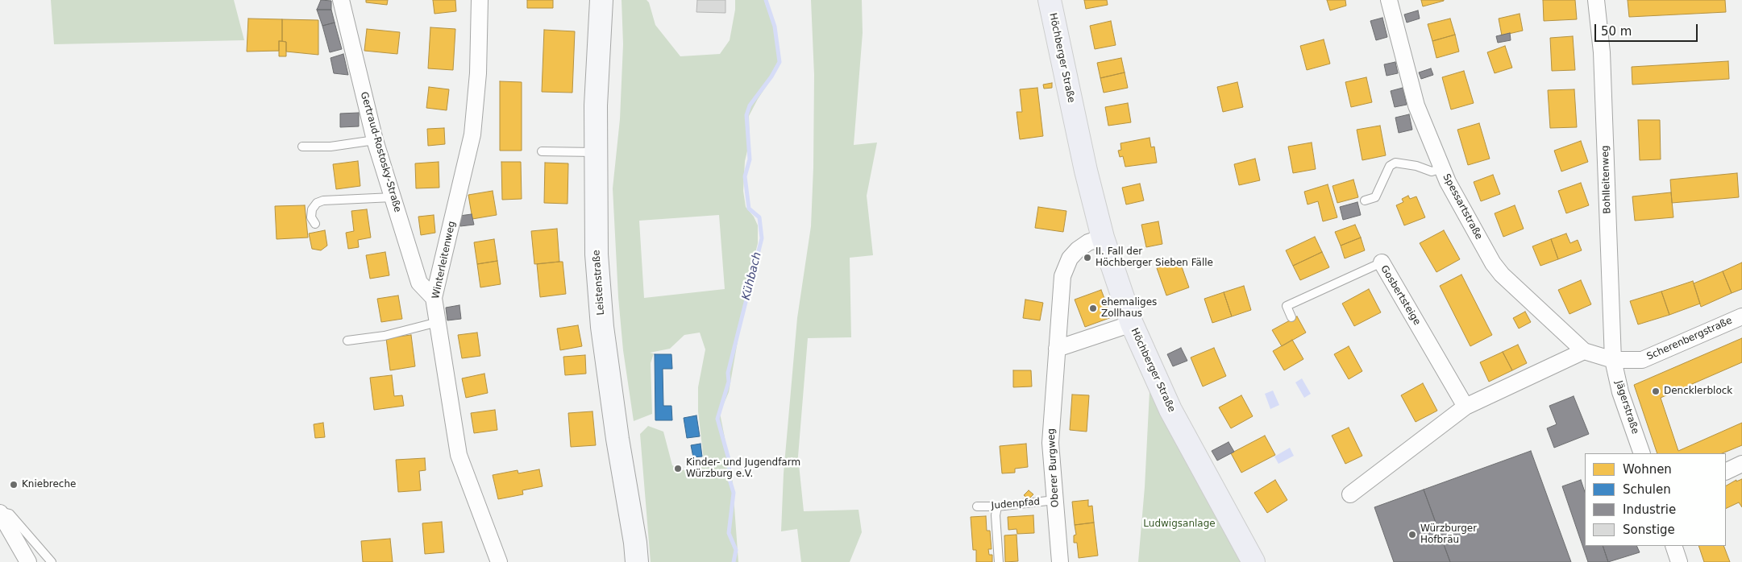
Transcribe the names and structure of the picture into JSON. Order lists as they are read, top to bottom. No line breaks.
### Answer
{"streets":{"main road":["Höchberger Straße","Leistenstraße"],"street":["Gertraud-Rostosky-Straße","Bohlleitenweg","Spessartstraße","Winterleitenweg","Gosbertsteige","Scherenbergstraße","Jägerstraße","Oberer Burgweg"],"lane":["Judenpfad"]},"crossings":[["Höchberger Straße","Oberer Burgweg"],["Gertraud-Rostosky-Straße","Winterleitenweg"],["Bohlleitenweg","Spessartstraße"],["Bohlleitenweg","Scherenbergstraße"],["Bohlleitenweg","Jägerstraße"],["Spessartstraße","Scherenbergstraße"],["Spessartstraße","Jägerstraße"],["Scherenbergstraße","Jägerstraße"],["Oberer Burgweg","Judenpfad"]],"water":["Kühbach"],"parks":["Ludwigsanlage"],"places":["II. Fall der Höchberger Sieben Fälle","ehemaliges Zollhaus","Dencklerblock","Kinder- und Jugendfarm Würzburg e.V.","Kniebreche","Würzburger Hofbräu"],"legend":["Wohnen","Schulen","Industrie","Sonstige"],"scale_bar":"50 m"}
